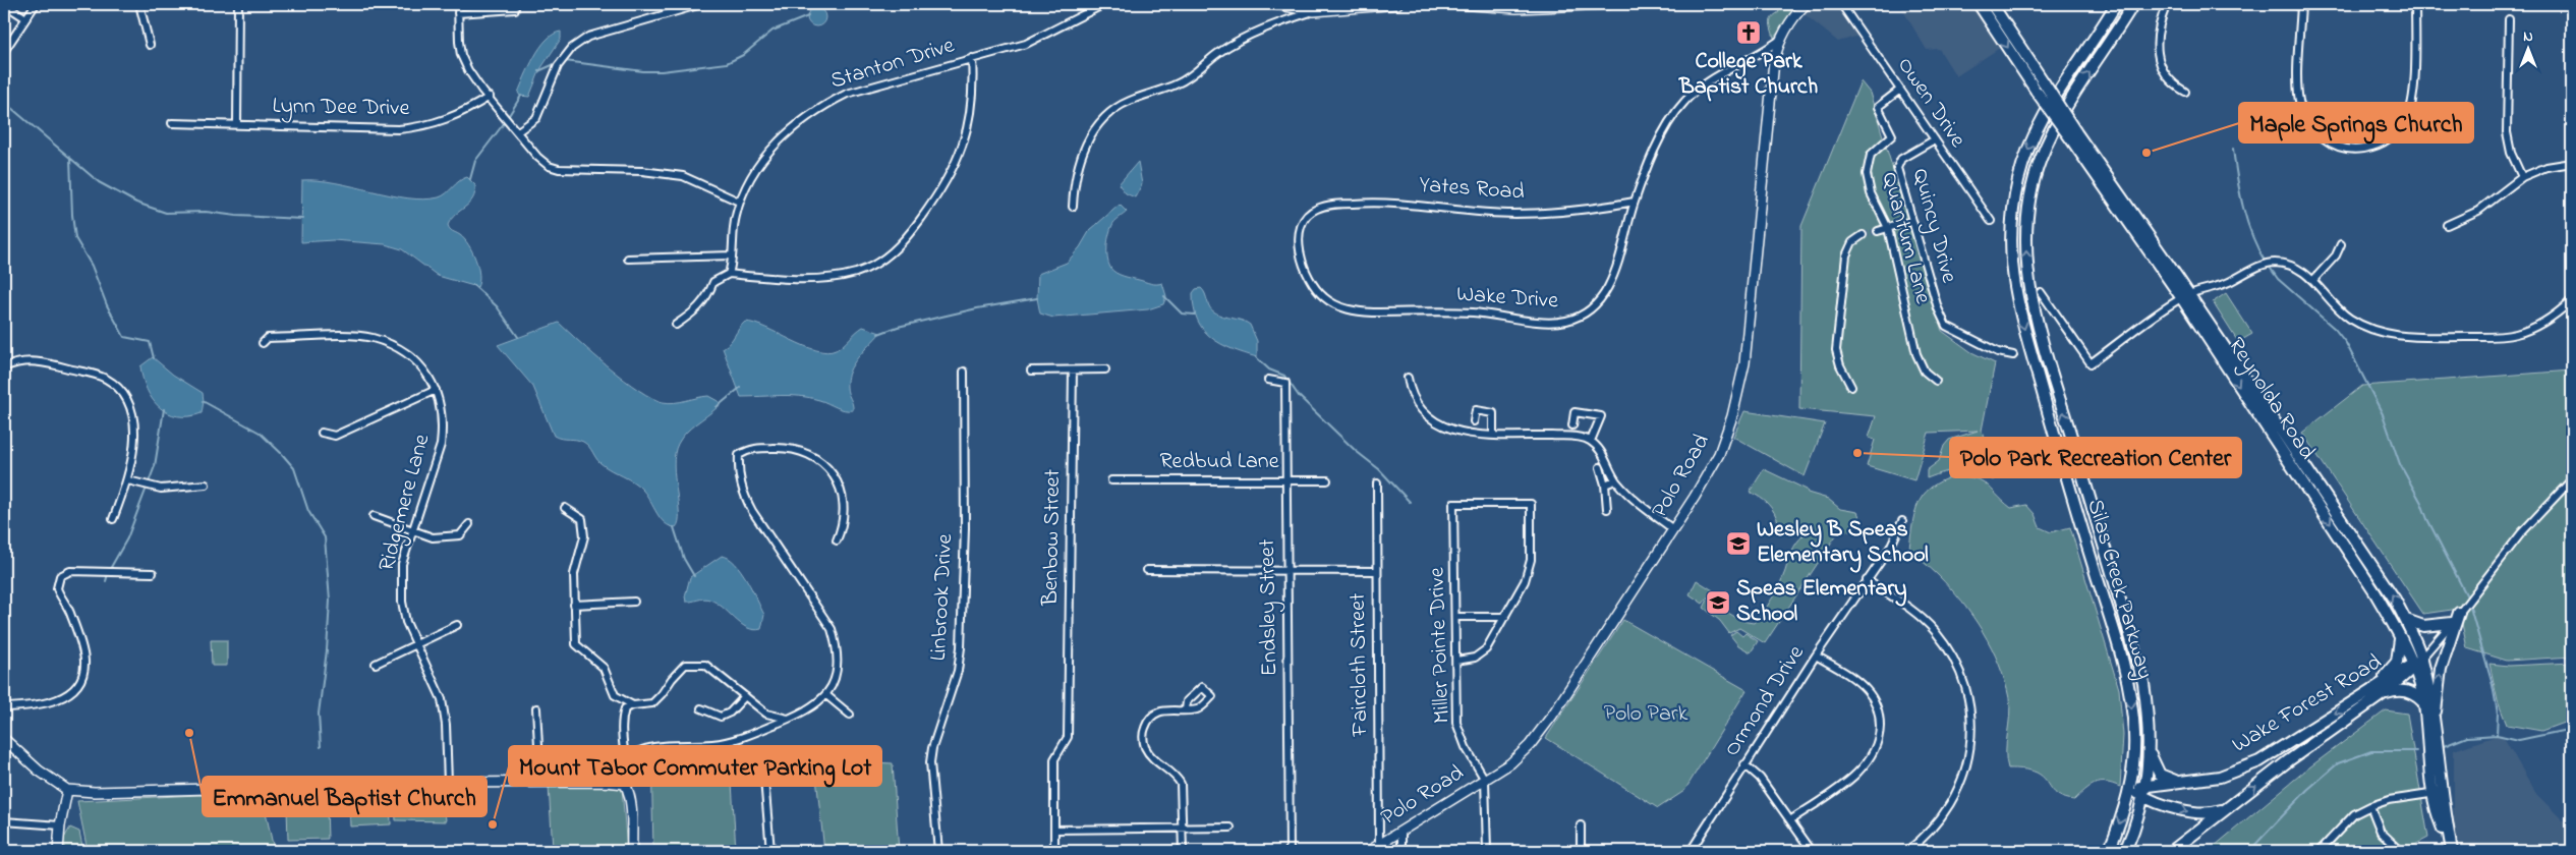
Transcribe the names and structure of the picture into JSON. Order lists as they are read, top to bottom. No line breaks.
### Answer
{"streets":{"main road":["Reynolda Road","Silas Creek Parkway","Wake Forest Road"],"street":["Stanton Drive","Owen Drive","Lynn Dee Drive","Yates Road","Quincy Drive","Quantum Lane","Wake Drive","Redbud Lane","Polo Road","Ridgemere Lane","Benbow Street","Linbrook Drive","Endsley Street","Miller Pointe Drive","Faircloth Street","Ormond Drive"]},"crossings":[["Owen Drive","Quincy Drive"],["Owen Drive","Quantum Lane"],["Yates Road","Wake Drive"],["Wake Drive","Polo Road"],["Reynolda Road","Wake Forest Road"],["Redbud Lane","Endsley Street"],["Polo Road","Miller Pointe Drive"],["Polo Road","Faircloth Street"],["Silas Creek Parkway","Wake Forest Road"]],"parks":["Polo Park"],"places":{"church":["College Park Baptist Church"],"other":["Maple Springs Church","Polo Park Recreation Center","Emmanuel Baptist Church","Mount Tabor Commuter Parking Lot"],"school or university":["Wesley B Speas Elementary School","Speas Elementary School"]},"north":"top"}
